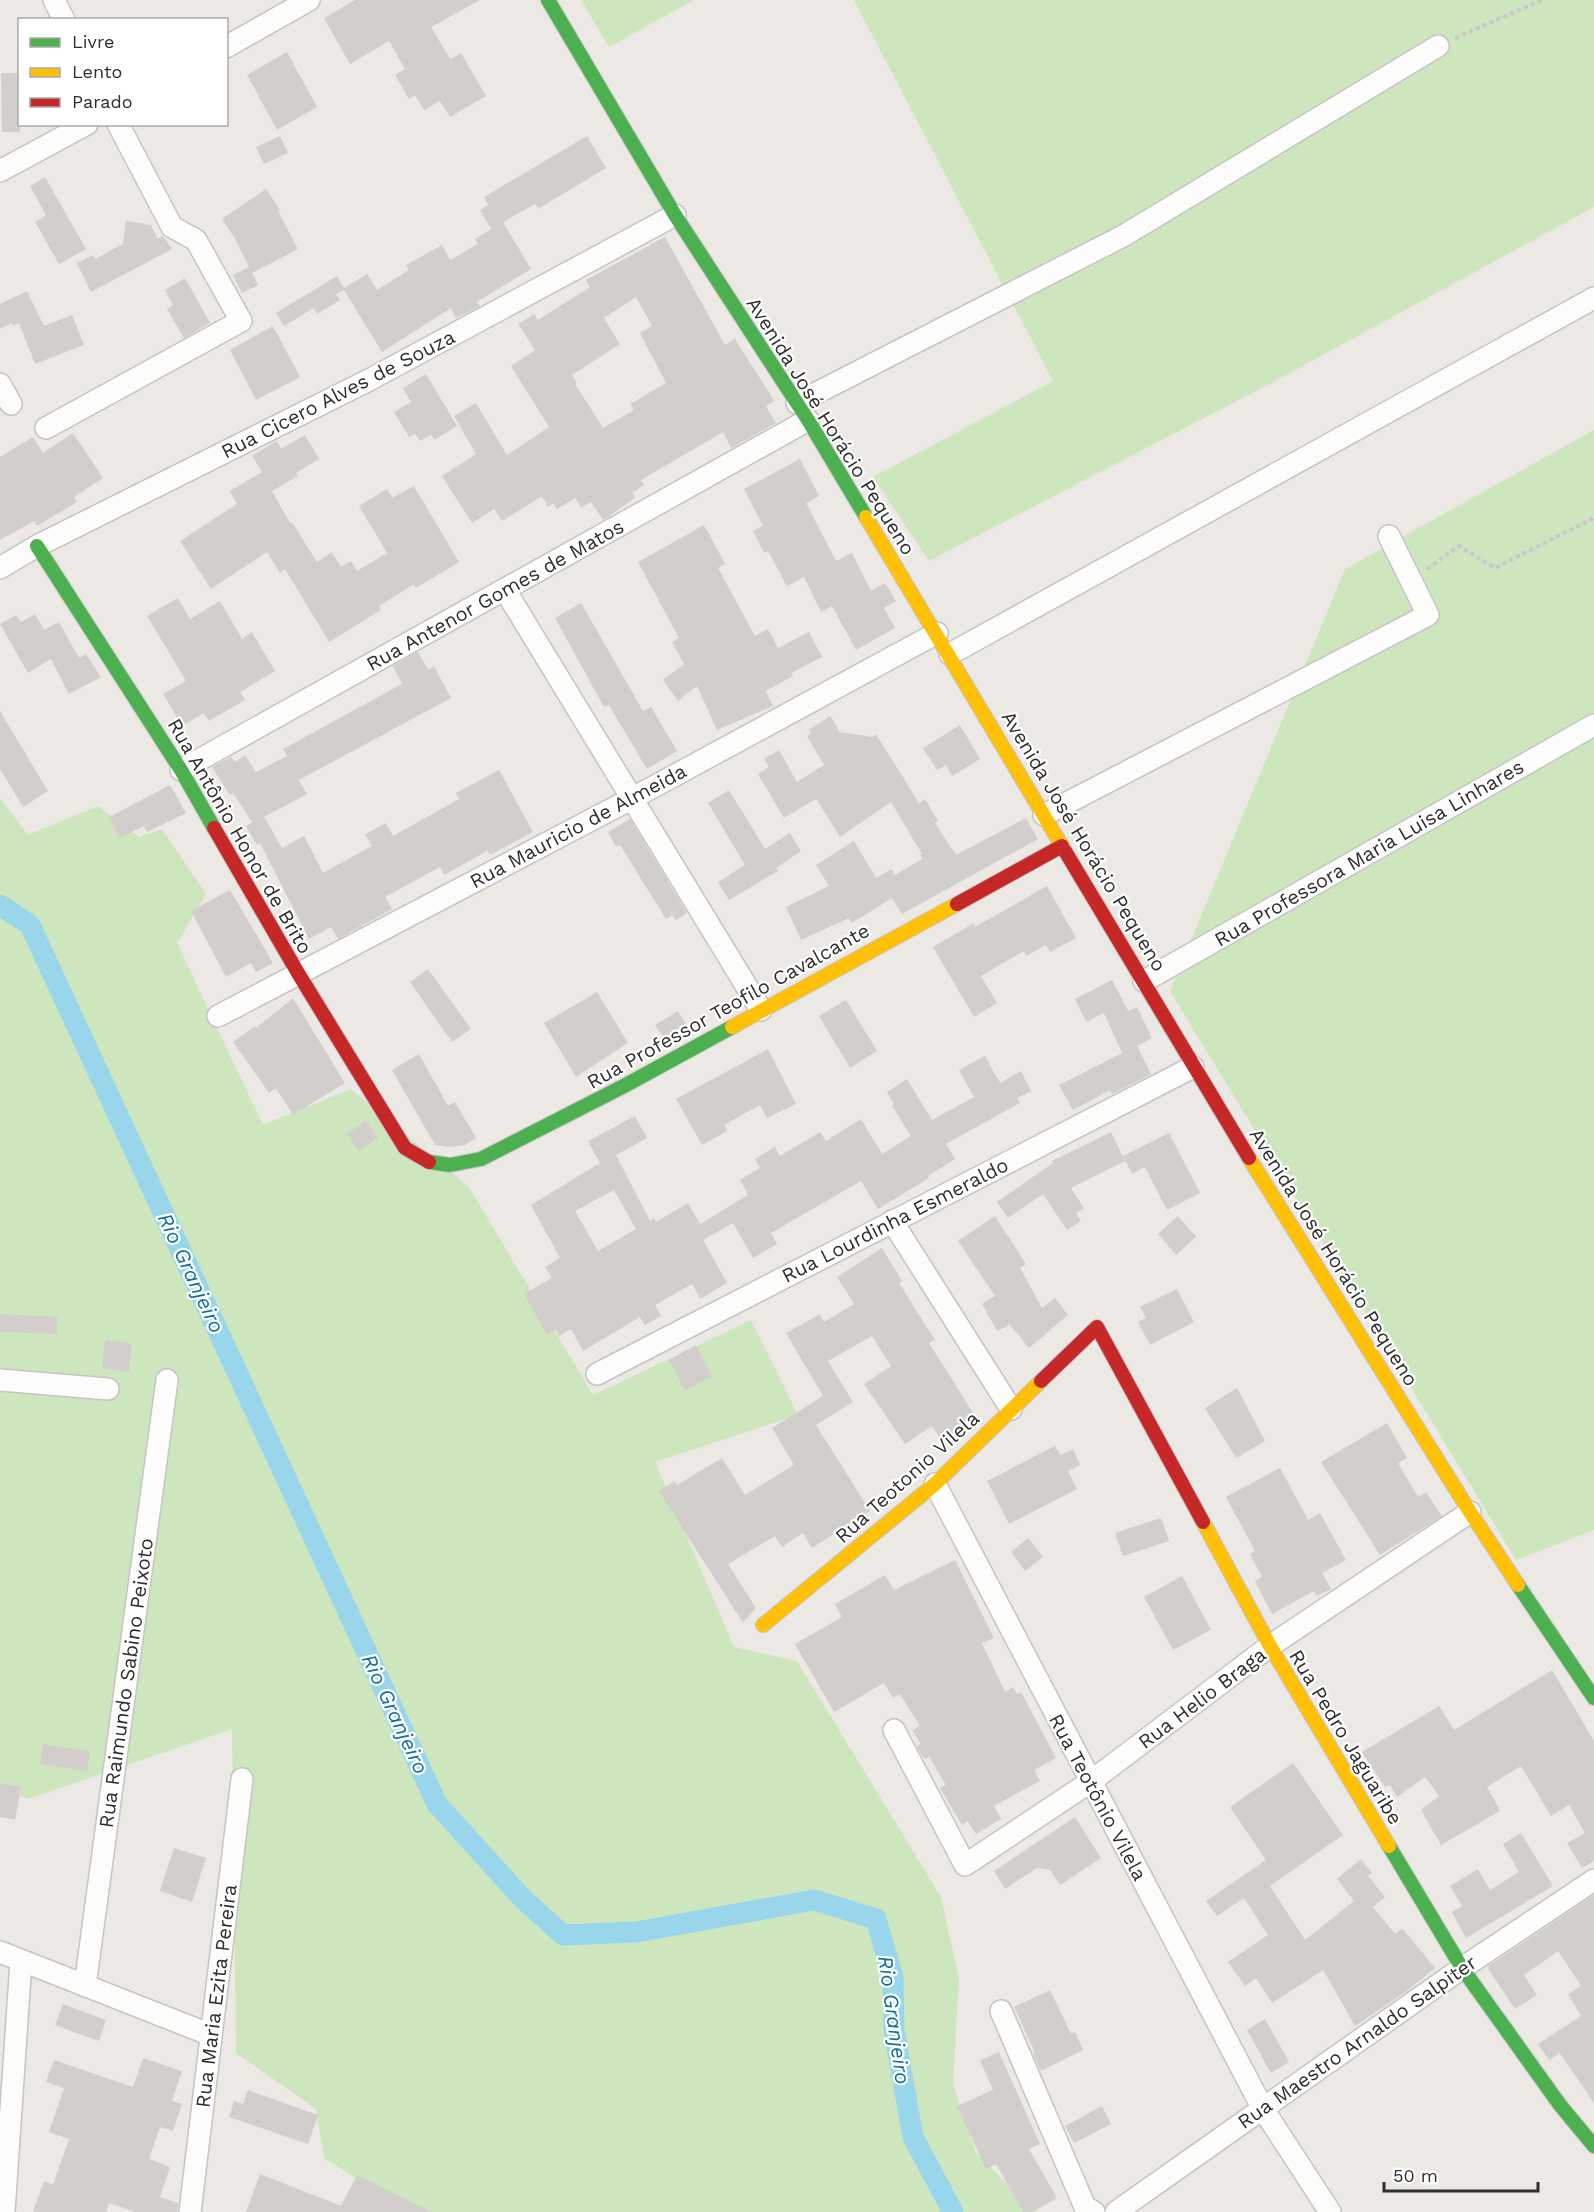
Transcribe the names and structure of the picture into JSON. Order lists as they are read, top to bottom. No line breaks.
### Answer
{"streets":{"street":["Rua Cicero Alves de Souza","Avenida José Horácio Pequeno","Rua Antenor Gomes de Matos","Rua Mauricio de Almeida","Rua Antônio Honor de Brito","Rua Professora Maria Luisa Linhares","Rua Professor Teofilo Cavalcante","Rua Lourdinha Esmeraldo","Rua Teotonio Vilela","Rua Raimundo Sabino Peixoto","Rua Helio Braga","Rua Pedro Jaguaribe","Rua Teotônio Vilela","Rua Maria Ezita Pereira","Rua Maestro Arnaldo Salpiter"]},"crossings":[["Rua Cicero Alves de Souza","Avenida José Horácio Pequeno"],["Rua Cicero Alves de Souza","Rua Antônio Honor de Brito"],["Avenida José Horácio Pequeno","Rua Antenor Gomes de Matos"],["Avenida José Horácio Pequeno","Rua Mauricio de Almeida"],["Avenida José Horácio Pequeno","Rua Professora Maria Luisa Linhares"],["Avenida José Horácio Pequeno","Rua Professor Teofilo Cavalcante"],["Avenida José Horácio Pequeno","Rua Lourdinha Esmeraldo"],["Avenida José Horácio Pequeno","Rua Helio Braga"],["Rua Antenor Gomes de Matos","Rua Antônio Honor de Brito"],["Rua Mauricio de Almeida","Rua Antônio Honor de Brito"],["Rua Antônio Honor de Brito","Rua Professor Teofilo Cavalcante"],["Rua Teotonio Vilela","Rua Pedro Jaguaribe"],["Rua Teotonio Vilela","Rua Teotônio Vilela"],["Rua Helio Braga","Rua Pedro Jaguaribe"],["Rua Helio Braga","Rua Teotônio Vilela"],["Rua Pedro Jaguaribe","Rua Maestro Arnaldo Salpiter"],["Rua Teotônio Vilela","Rua Maestro Arnaldo Salpiter"]],"water":["Rio Granjeiro"],"legend":["Livre","Lento","Parado"],"scale_bar":"50 m"}
